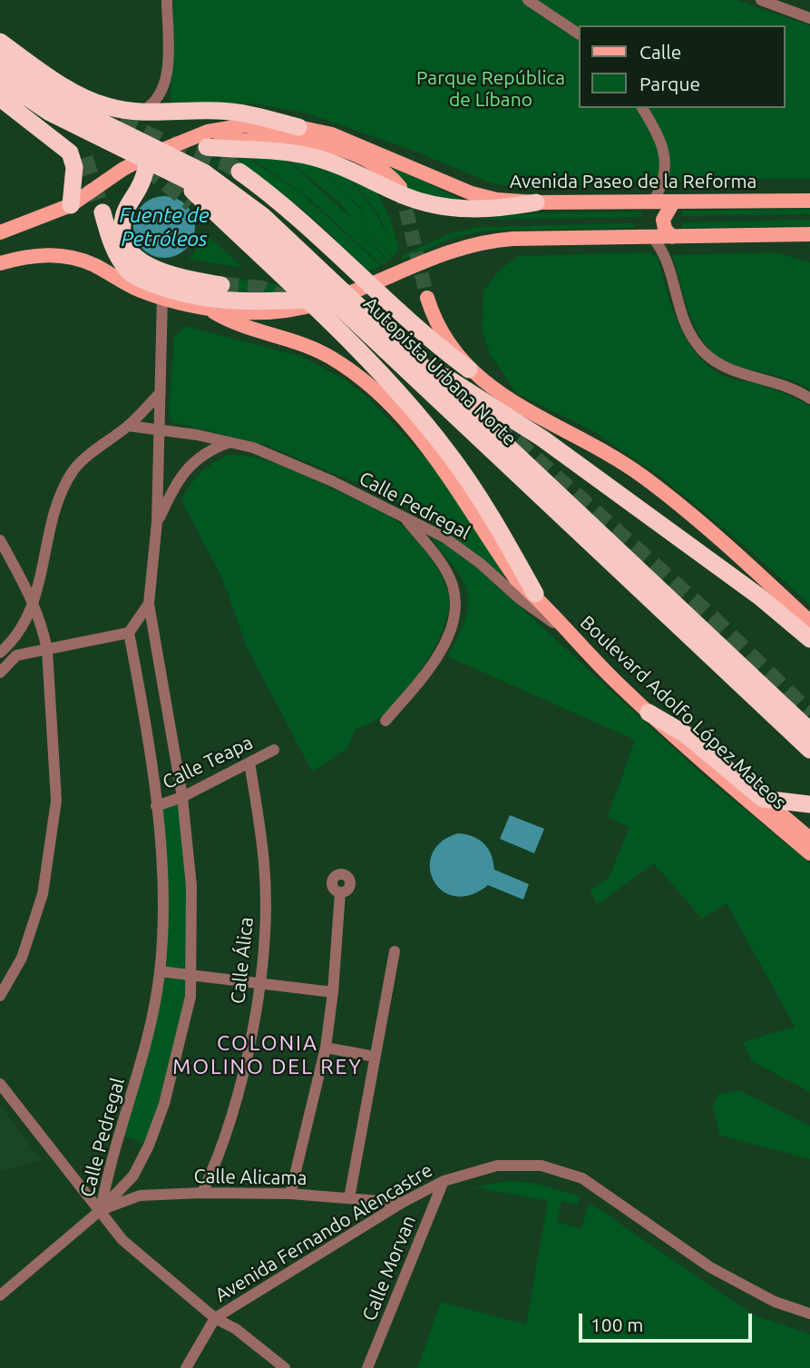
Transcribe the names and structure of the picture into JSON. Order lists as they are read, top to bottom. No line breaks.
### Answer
{"streets":{"highway":["Autopista Urbana Norte"],"main road":["Avenida Paseo de la Reforma","Boulevard Adolfo López Mateos"],"street":["Calle Pedregal","Calle Teapa","Calle Álica","Calle Alicama","Avenida Fernando Alencastre","Calle Morvan"]},"crossings":[["Calle Pedregal","Boulevard Adolfo López Mateos"],["Calle Pedregal","Calle Teapa"],["Calle Pedregal","Calle Alicama"],["Calle Teapa","Calle Álica"],["Calle Álica","Calle Alicama"],["Calle Alicama","Avenida Fernando Alencastre"],["Avenida Fernando Alencastre","Calle Morvan"]],"districts":["COLONIA MOLINO DEL REY"],"water":["Fuente de Petróleos"],"parks":["Parque República de Líbano"],"legend":["Calle","Parque"],"scale_bar":"100 m"}
